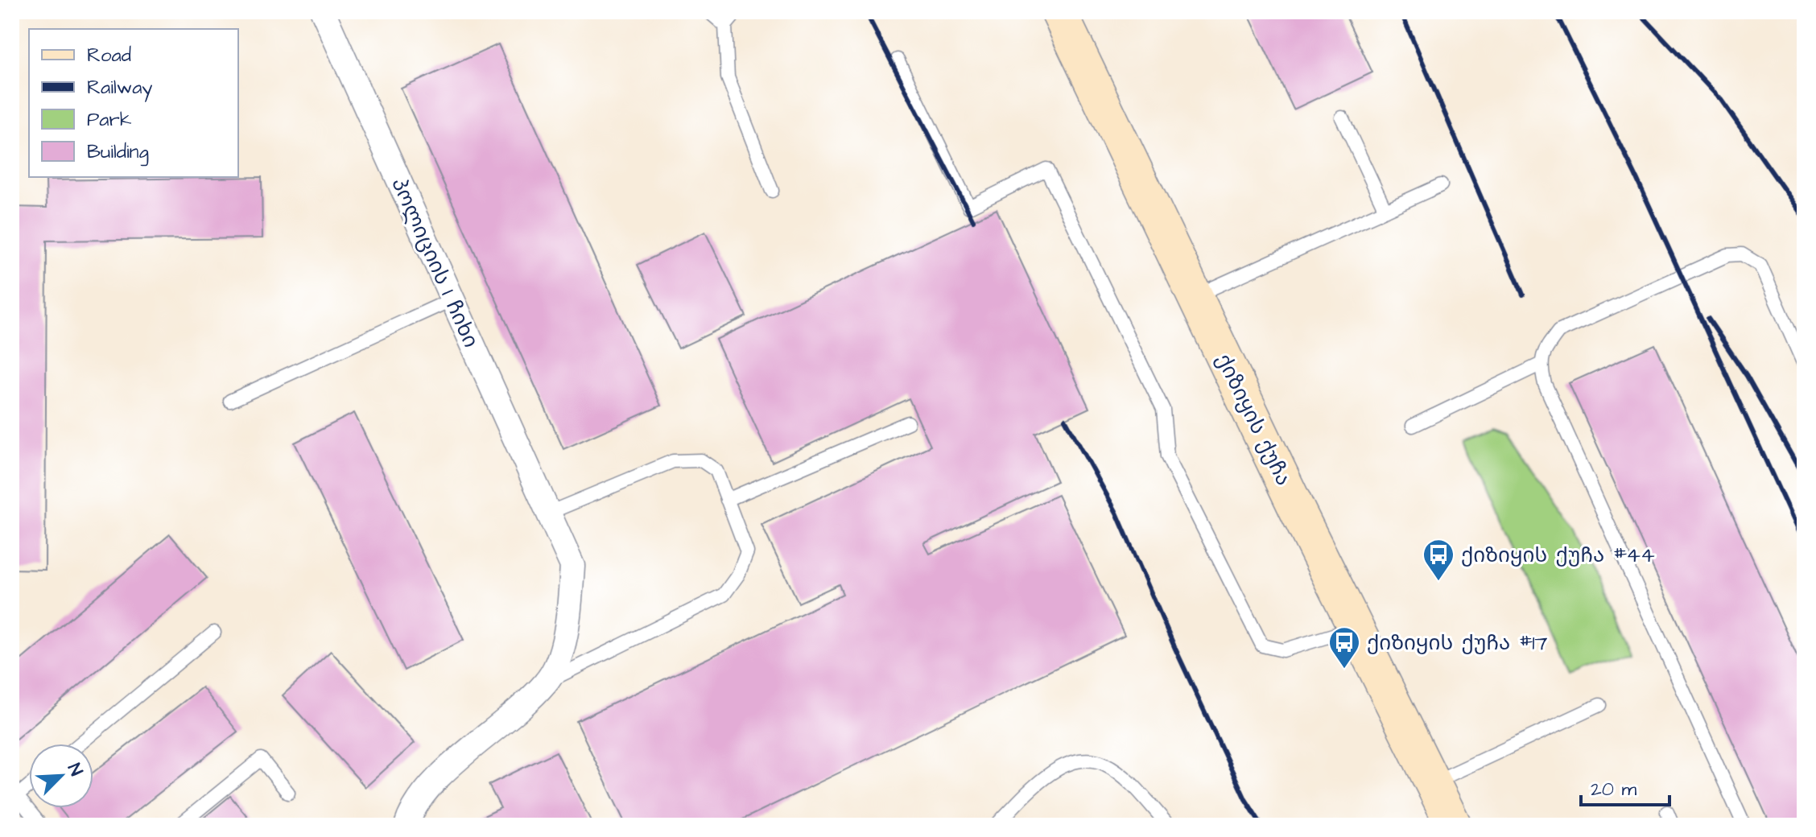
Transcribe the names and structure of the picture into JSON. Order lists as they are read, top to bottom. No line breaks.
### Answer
{"streets":{"street":["პოლიციის I ჩიხი","ქიზიყის ქუჩა"]},"places":{"bus stop":["ქიზიყის ქუჩა #44","ქიზიყის ქუჩა #17"]},"legend":["Road","Railway","Park","Building"],"scale_bar":"20 m","north":"top right"}
